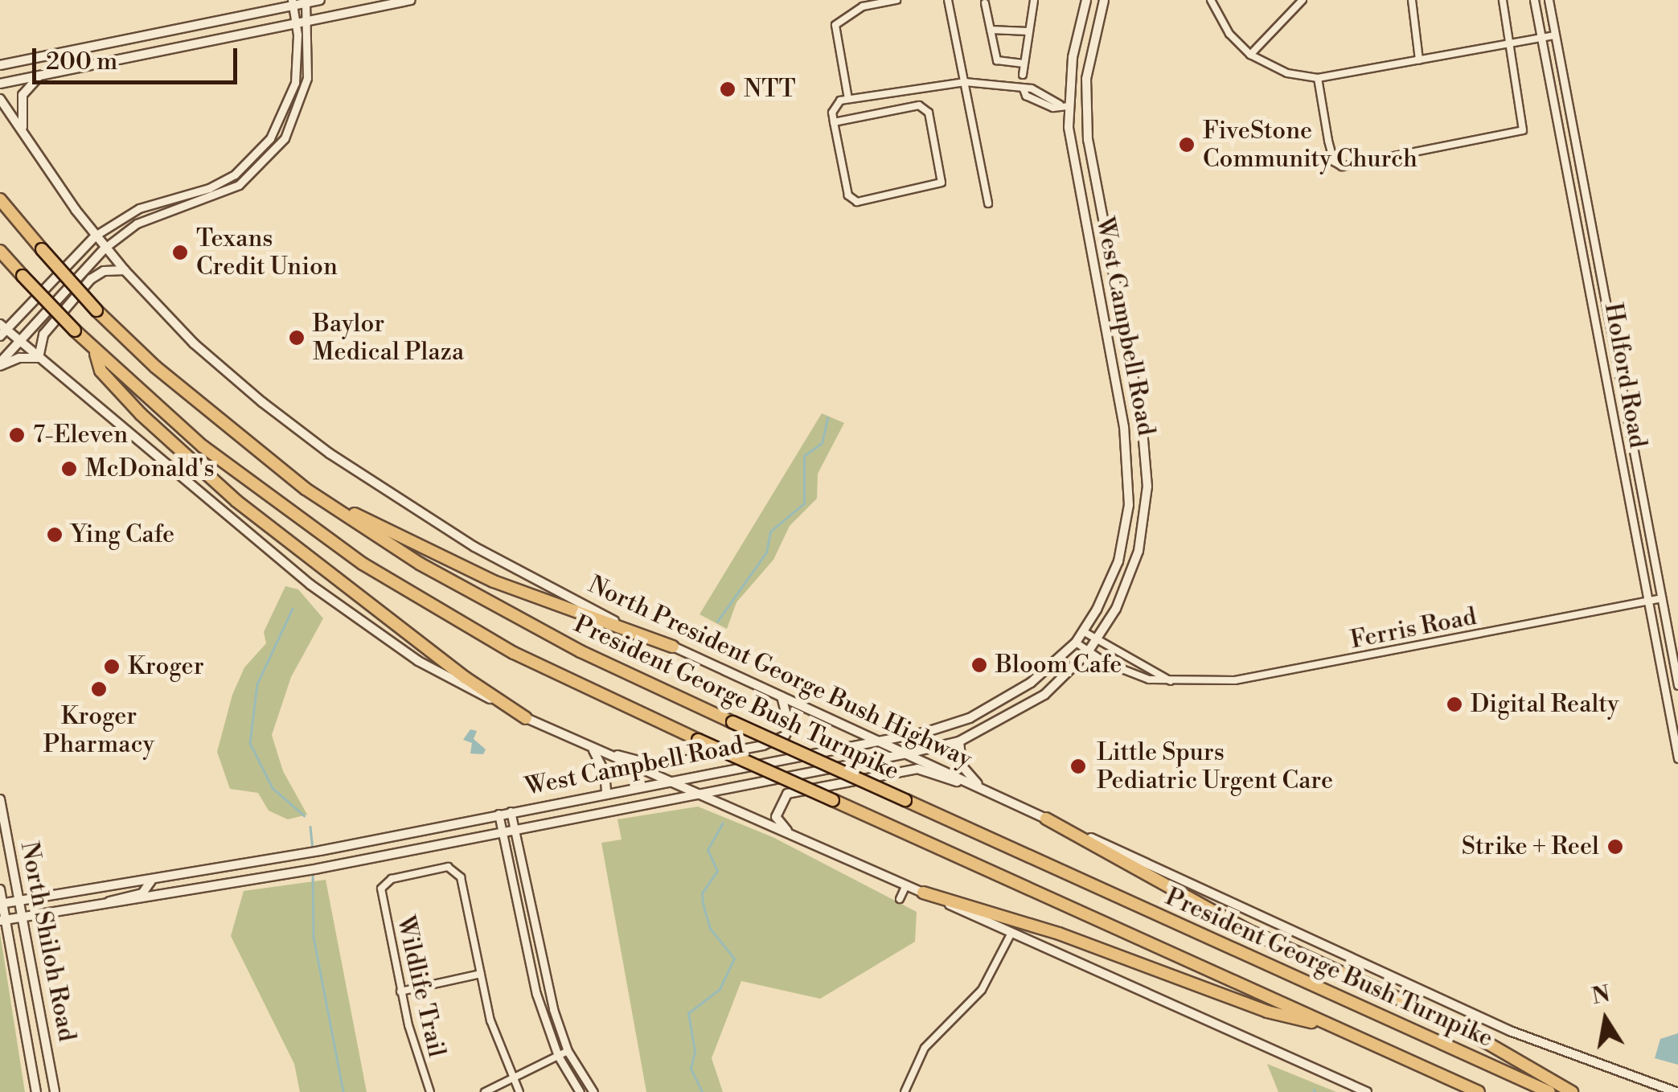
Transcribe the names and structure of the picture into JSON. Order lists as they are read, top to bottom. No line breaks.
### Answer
{"streets":{"highway":["President George Bush Turnpike"],"main road":["West Campbell Road","North President George Bush Highway","North Shiloh Road"],"street":["Holford Road","Ferris Road","Wildlife Trail"]},"crossings":[["West Campbell Road","Ferris Road"],["West Campbell Road","North President George Bush Highway"],["West Campbell Road","North Shiloh Road"],["Holford Road","Ferris Road"]],"places":["NTT","FiveStone Community Church","Texans Credit Union","Baylor Medical Plaza","7-Eleven","McDonald's","Ying Cafe","Bloom Cafe","Kroger","Kroger Pharmacy","Digital Realty","Little Spurs Pediatric Urgent Care","Strike + Reel"],"scale_bar":"200 m","north":"top"}
